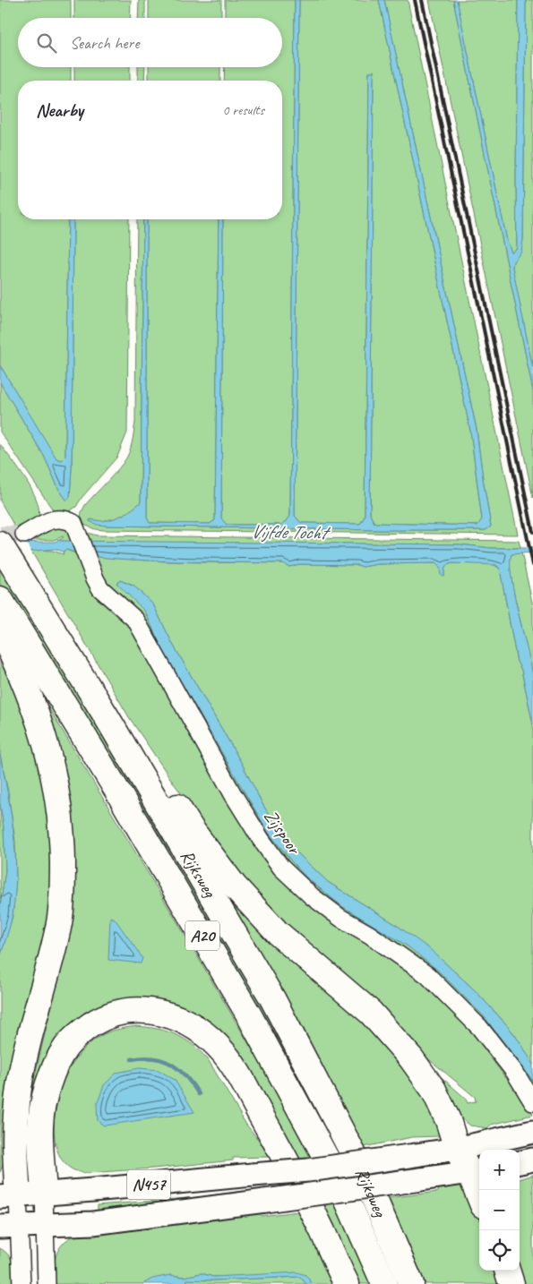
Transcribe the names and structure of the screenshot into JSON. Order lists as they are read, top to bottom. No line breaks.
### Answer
{"streets":{"highway":["Rijksweg","A20"],"main road":["N457"],"street":["Zijspoor"]},"crossings":[["Rijksweg","A20"],["A20","N457"]],"water":["Vijfde Tocht"],"page":{"search":"Search here","heading":["Nearby","0 results"],"map_buttons":["+","−"]}}
